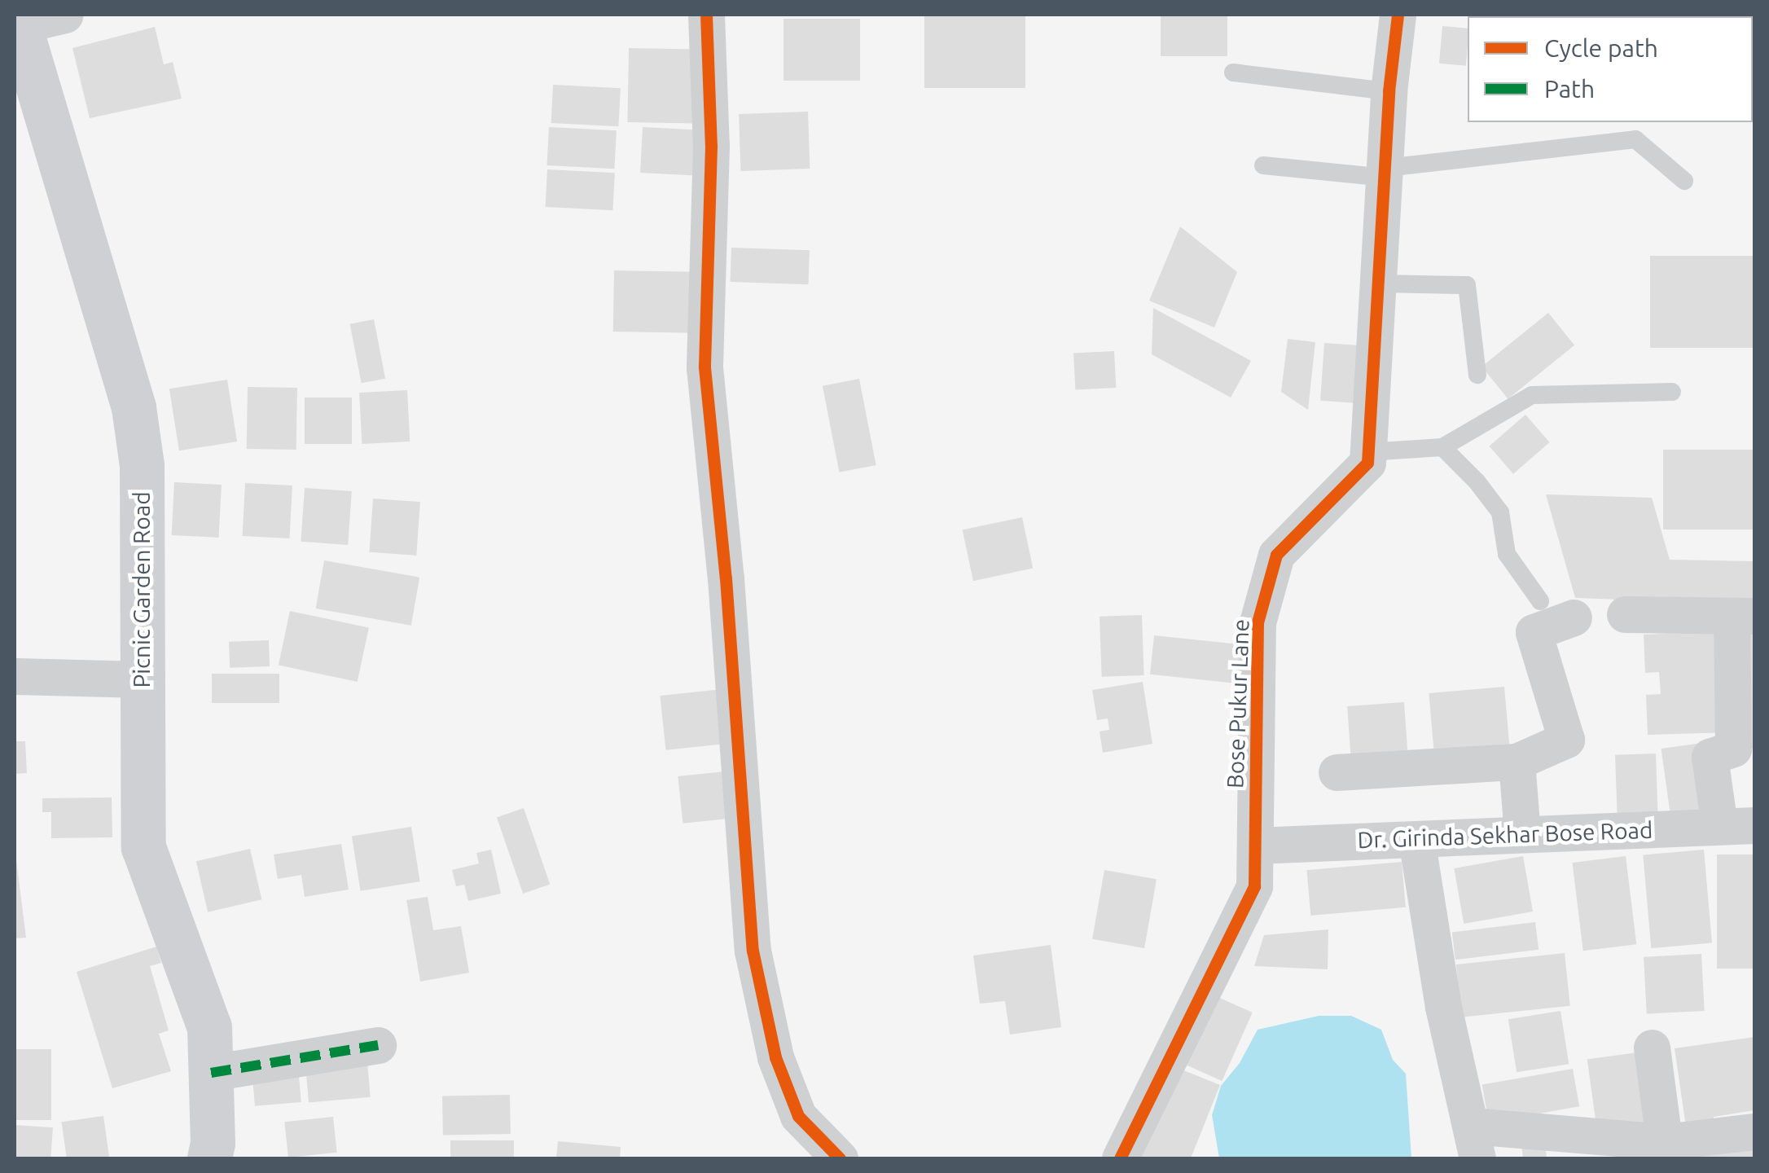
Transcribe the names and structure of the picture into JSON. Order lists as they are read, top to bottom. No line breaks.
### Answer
{"streets":{"main road":["Picnic Garden Road"],"street":["Bose Pukur Lane","Dr. Girinda Sekhar Bose Road"]},"crossings":[["Bose Pukur Lane","Dr. Girinda Sekhar Bose Road"]],"legend":["Cycle path","Path"]}
